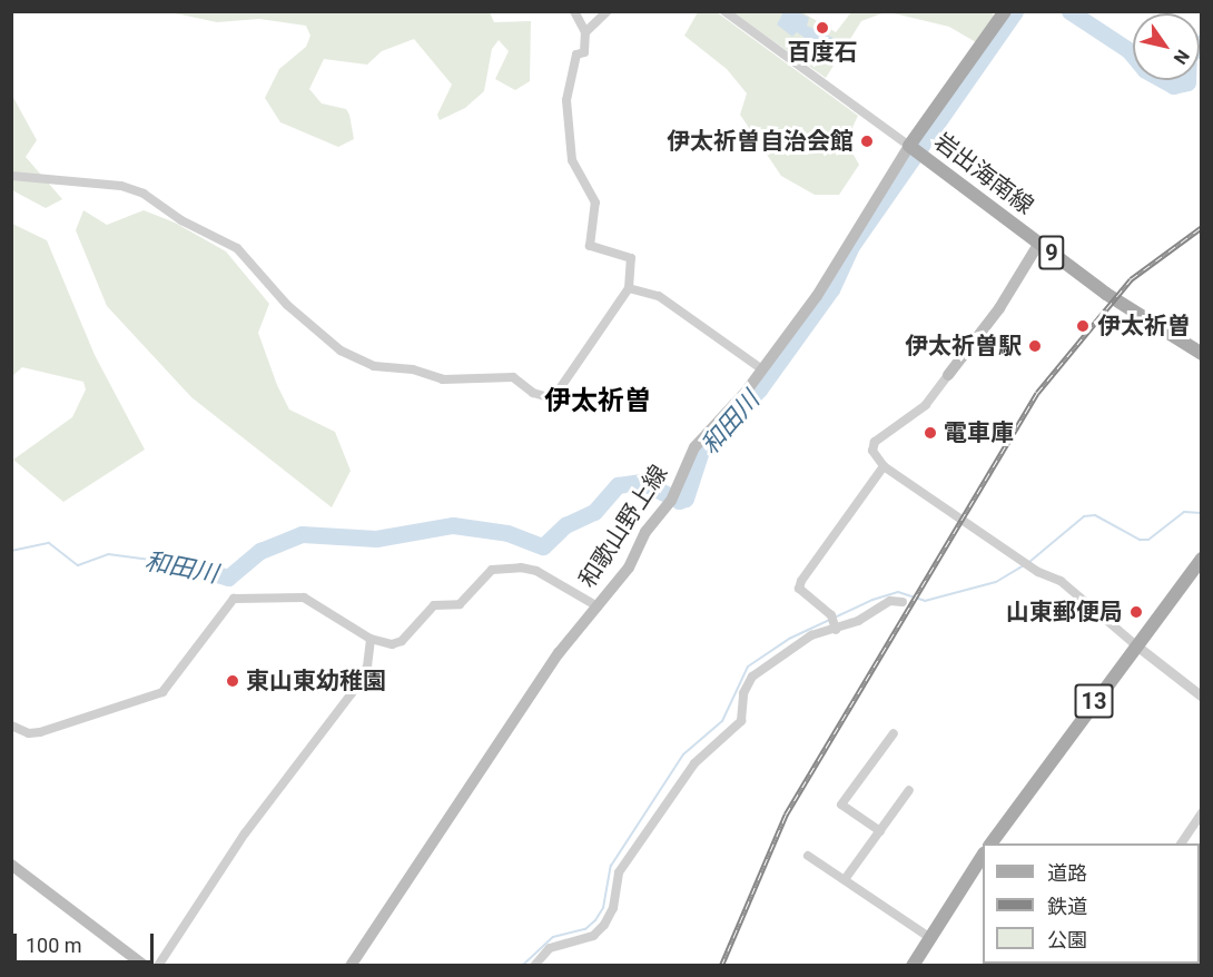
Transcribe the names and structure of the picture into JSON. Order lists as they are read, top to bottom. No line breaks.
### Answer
{"streets":{"main road":["岩出海南線","9","和歌山野上線","13"]},"crossings":[["岩出海南線","和歌山野上線"]],"districts":["伊太祈曽"],"water":["和田川"],"places":["百度石","伊太祈曽自治会館","伊太祈曽","伊太祈曽駅","電車庫","山東郵便局","東山東幼稚園"],"legend":["道路","鉄道","公園"],"scale_bar":"100 m","north":"bottom right"}
